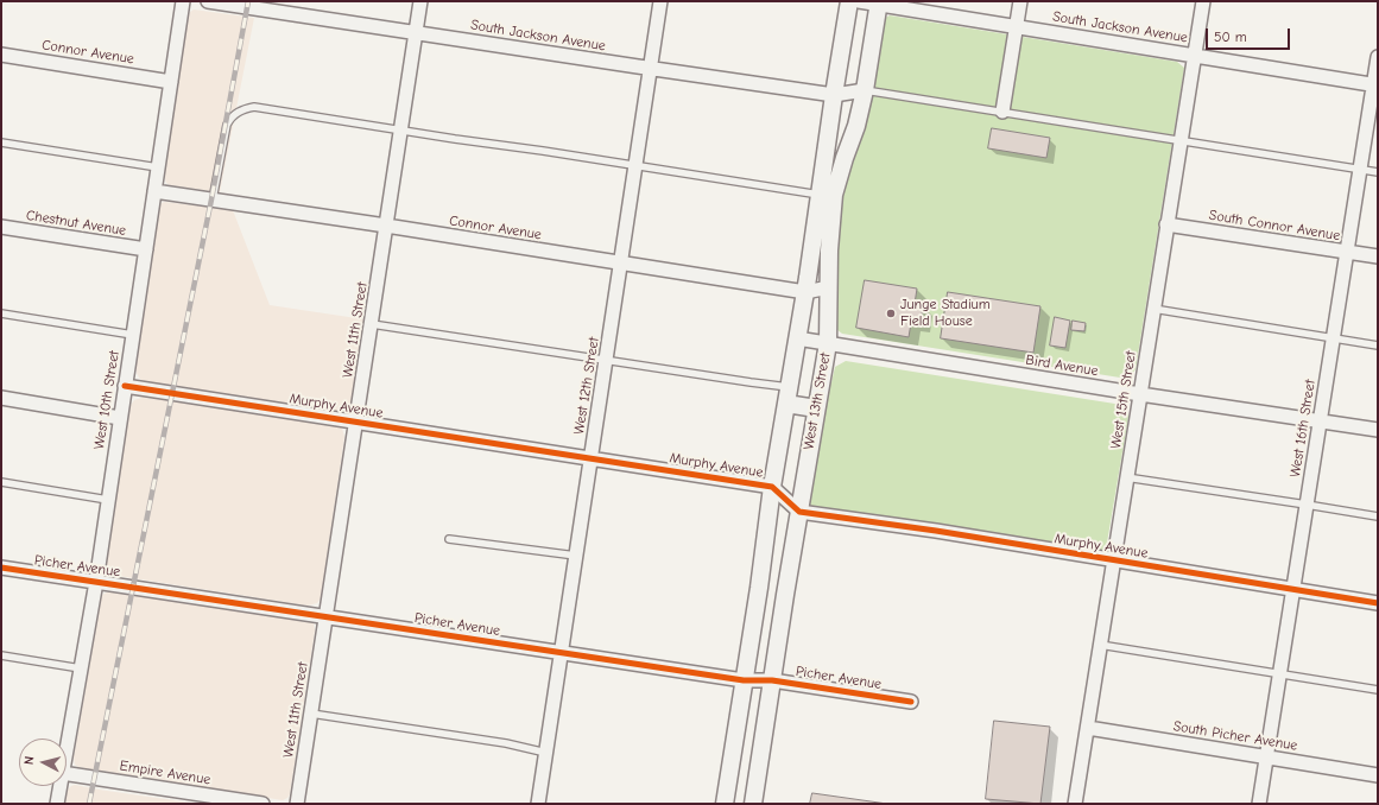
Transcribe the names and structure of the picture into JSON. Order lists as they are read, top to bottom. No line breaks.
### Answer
{"streets":{"street":["South Jackson Avenue","Connor Avenue","Chestnut Avenue","South Connor Avenue","West 11th Street","Bird Avenue","West 12th Street","West 10th Street","West 15th Street","West 13th Street","Murphy Avenue","West 16th Street","Picher Avenue","South Picher Avenue","Empire Avenue"]},"crossings":[["South Jackson Avenue","West 11th Street"],["South Jackson Avenue","West 12th Street"],["South Jackson Avenue","West 15th Street"],["South Jackson Avenue","West 13th Street"],["South Jackson Avenue","West 16th Street"],["Connor Avenue","West 11th Street"],["Connor Avenue","West 12th Street"],["Connor Avenue","West 10th Street"],["Connor Avenue","West 13th Street"],["Chestnut Avenue","West 10th Street"],["South Connor Avenue","West 15th Street"],["South Connor Avenue","West 16th Street"],["West 11th Street","Murphy Avenue"],["West 11th Street","Picher Avenue"],["Bird Avenue","West 15th Street"],["Bird Avenue","West 13th Street"],["Bird Avenue","West 16th Street"],["West 12th Street","Murphy Avenue"],["West 12th Street","Picher Avenue"],["West 10th Street","Murphy Avenue"],["West 10th Street","Picher Avenue"],["West 15th Street","Murphy Avenue"],["West 15th Street","South Picher Avenue"],["West 13th Street","Murphy Avenue"],["West 13th Street","Picher Avenue"],["Murphy Avenue","West 16th Street"],["West 16th Street","South Picher Avenue"]],"places":["Junge Stadium Field House"],"scale_bar":"50 m","north":"left"}
